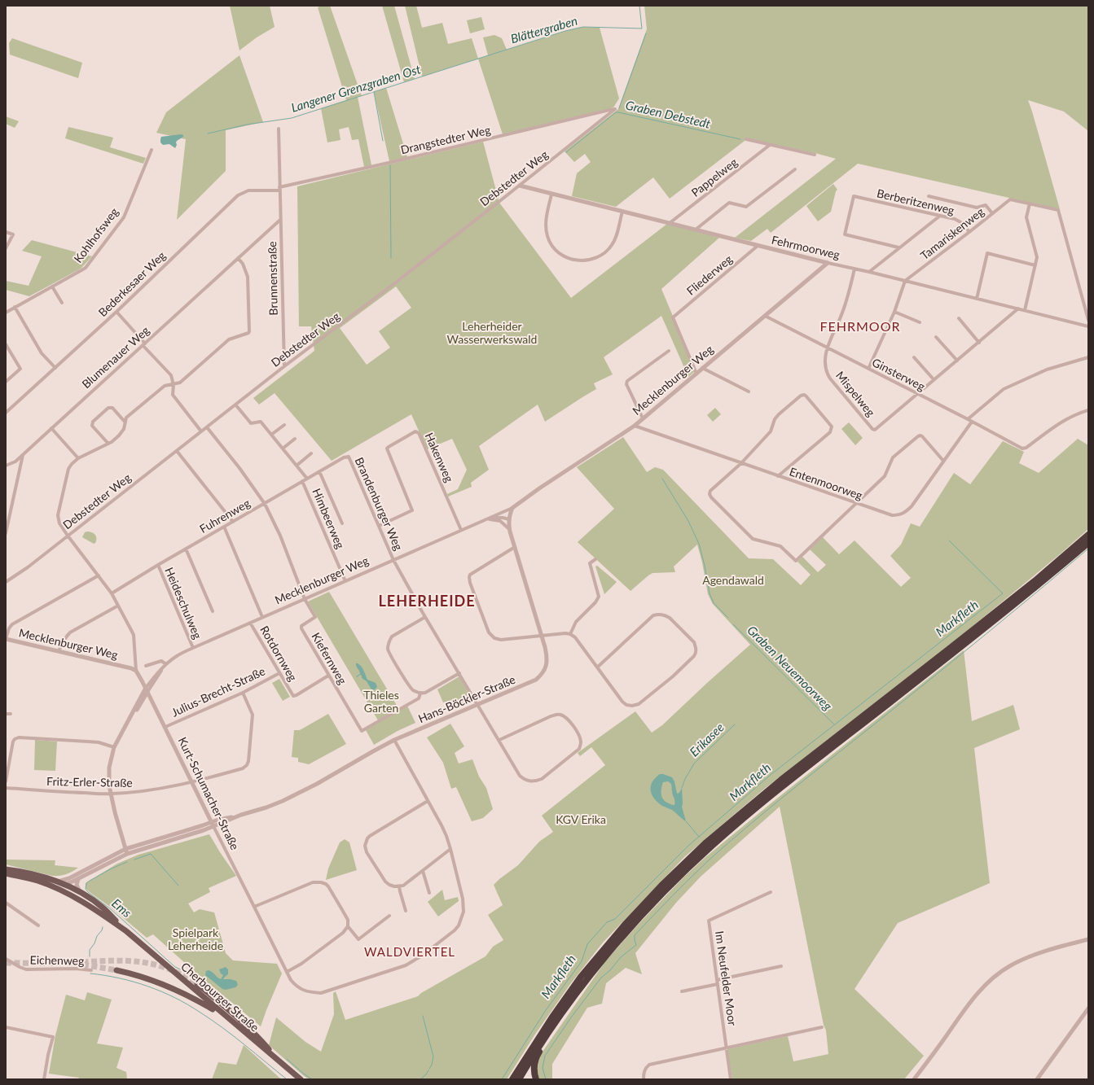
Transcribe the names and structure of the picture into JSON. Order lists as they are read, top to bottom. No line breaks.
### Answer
{"streets":{"main road":["Cherbourger Straße"],"street":["Drangstedter Weg","Pappelweg","Debstedter Weg","Berberitzenweg","Tamariskenweg","Kohlhofsweg","Fehrmoorweg","Fliederweg","Brunnenstraße","Bederkesaer Weg","Blumenauer Weg","Ginsterweg","Mecklenburger Weg","Mispelweg","Hakenweg","Entenmoorweg","Brandenburger Weg","Fuhrenweg","Himbeerweg","Heideschulweg","Rotdornweg","Kiefernweg","Julius-Brecht-Straße","Hans-Böckler-Straße","Fritz-Erler-Straße","Kurt-Schumacher-Straße","Eichenweg","Im Neufelder Moor"]},"crossings":[["Drangstedter Weg","Debstedter Weg"],["Drangstedter Weg","Brunnenstraße"],["Drangstedter Weg","Bederkesaer Weg"],["Pappelweg","Fehrmoorweg"],["Debstedter Weg","Fehrmoorweg"],["Debstedter Weg","Brunnenstraße"],["Berberitzenweg","Tamariskenweg"],["Tamariskenweg","Fehrmoorweg"],["Fehrmoorweg","Fliederweg"],["Fehrmoorweg","Mecklenburger Weg"],["Fehrmoorweg","Mispelweg"],["Fliederweg","Mecklenburger Weg"],["Brunnenstraße","Bederkesaer Weg"],["Brunnenstraße","Blumenauer Weg"],["Ginsterweg","Mecklenburger Weg"],["Ginsterweg","Mispelweg"],["Ginsterweg","Entenmoorweg"],["Mecklenburger Weg","Hakenweg"],["Mecklenburger Weg","Entenmoorweg"],["Mecklenburger Weg","Brandenburger Weg"],["Mecklenburger Weg","Himbeerweg"],["Mecklenburger Weg","Heideschulweg"],["Mecklenburger Weg","Rotdornweg"],["Mecklenburger Weg","Kiefernweg"],["Mecklenburger Weg","Hans-Böckler-Straße"],["Mecklenburger Weg","Kurt-Schumacher-Straße"],["Hakenweg","Brandenburger Weg"],["Brandenburger Weg","Fuhrenweg"],["Brandenburger Weg","Hans-Böckler-Straße"],["Fuhrenweg","Himbeerweg"],["Fuhrenweg","Heideschulweg"],["Rotdornweg","Kiefernweg"],["Rotdornweg","Julius-Brecht-Straße"],["Julius-Brecht-Straße","Fritz-Erler-Straße"],["Julius-Brecht-Straße","Kurt-Schumacher-Straße"],["Hans-Böckler-Straße","Kurt-Schumacher-Straße"],["Hans-Böckler-Straße","Cherbourger Straße"],["Fritz-Erler-Straße","Kurt-Schumacher-Straße"]],"districts":["FEHRMOOR","LEHERHEIDE","WALDVIERTEL"],"water":["Blättergraben","Langener Grenzgraben Ost","Graben Debstedt","Markfleth","Graben Neuemoorweg","Erikasee","Ems"],"parks":["Leherheider Wasserwerkswald","Agendawald","Thieles Garten","KGV Erika","Spielpark Leherheide"]}
